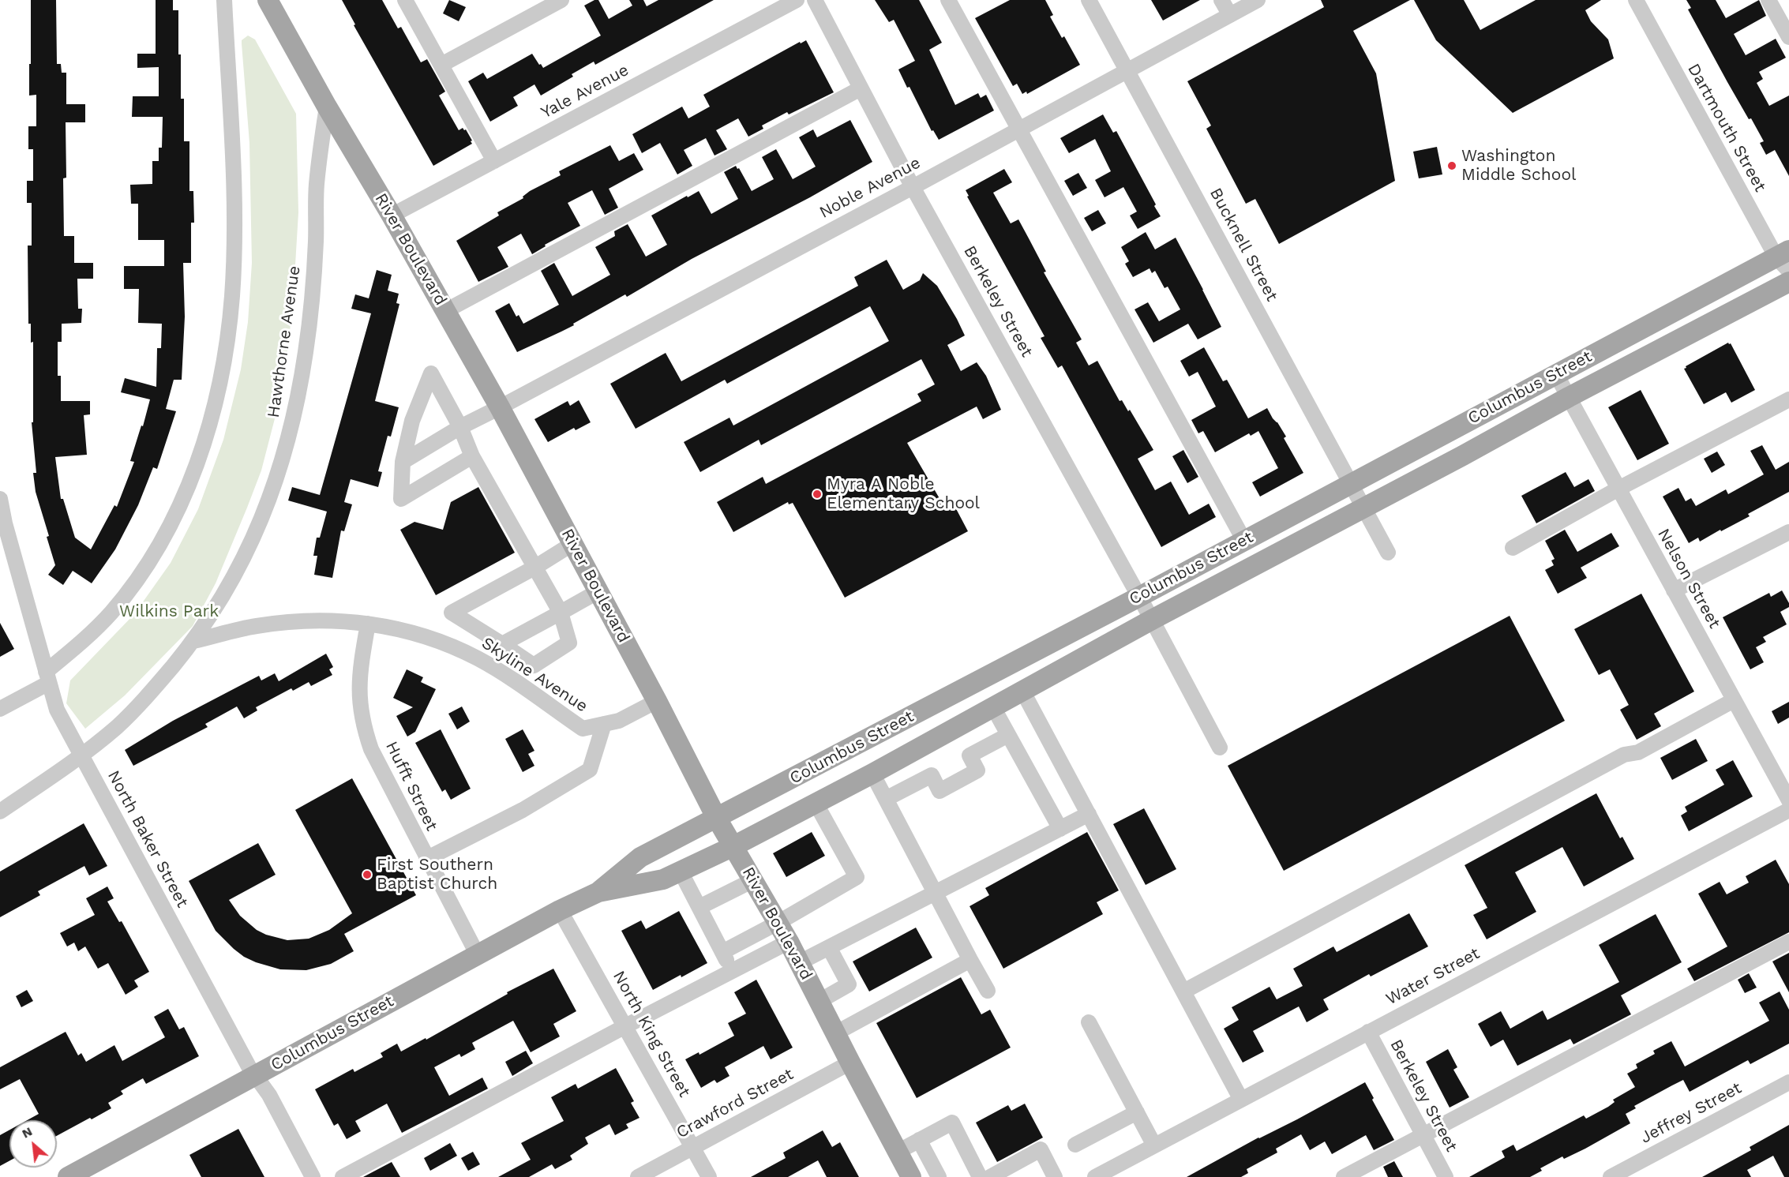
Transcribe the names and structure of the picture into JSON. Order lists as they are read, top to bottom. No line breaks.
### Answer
{"streets":{"main road":["River Boulevard","Columbus Street"],"street":["Yale Avenue","Dartmouth Street","Noble Avenue","Bucknell Street","Berkeley Street","Hawthorne Avenue","Nelson Street","Skyline Avenue","Hufft Street","North Baker Street","Water Street","North King Street","Crawford Street","Jeffrey Street"]},"crossings":[["Yale Avenue","River Boulevard"],["Dartmouth Street","Columbus Street"],["Noble Avenue","Bucknell Street"],["Noble Avenue","River Boulevard"],["Noble Avenue","Berkeley Street"],["Bucknell Street","Columbus Street"],["River Boulevard","Hawthorne Avenue"],["River Boulevard","Columbus Street"],["River Boulevard","Skyline Avenue"],["River Boulevard","Crawford Street"],["Berkeley Street","Columbus Street"],["Berkeley Street","Water Street"],["Hawthorne Avenue","Skyline Avenue"],["Hawthorne Avenue","North Baker Street"],["Columbus Street","Nelson Street"],["Columbus Street","Hufft Street"],["Columbus Street","North Baker Street"],["Columbus Street","North King Street"],["Skyline Avenue","Hufft Street"],["North King Street","Crawford Street"]],"parks":["Wilkins Park"],"places":["Washington Middle School","Myra A Noble Elementary School","First Southern Baptist Church"],"north":"top left"}
